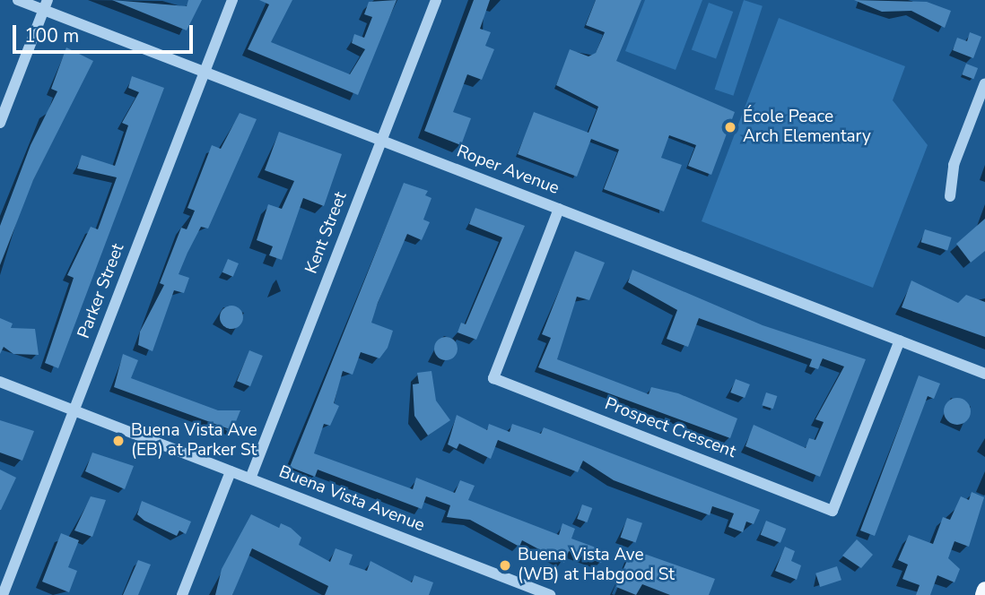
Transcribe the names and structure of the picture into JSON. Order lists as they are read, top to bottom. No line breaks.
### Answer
{"streets":{"street":["Roper Avenue","Kent Street","Parker Street","Prospect Crescent","Buena Vista Avenue"]},"crossings":[["Roper Avenue","Kent Street"],["Roper Avenue","Parker Street"],["Roper Avenue","Prospect Crescent"],["Kent Street","Buena Vista Avenue"],["Parker Street","Buena Vista Avenue"]],"places":["École Peace Arch Elementary","Buena Vista Ave (EB) at Parker St","Buena Vista Ave (WB) at Habgood St"],"scale_bar":"100 m"}
